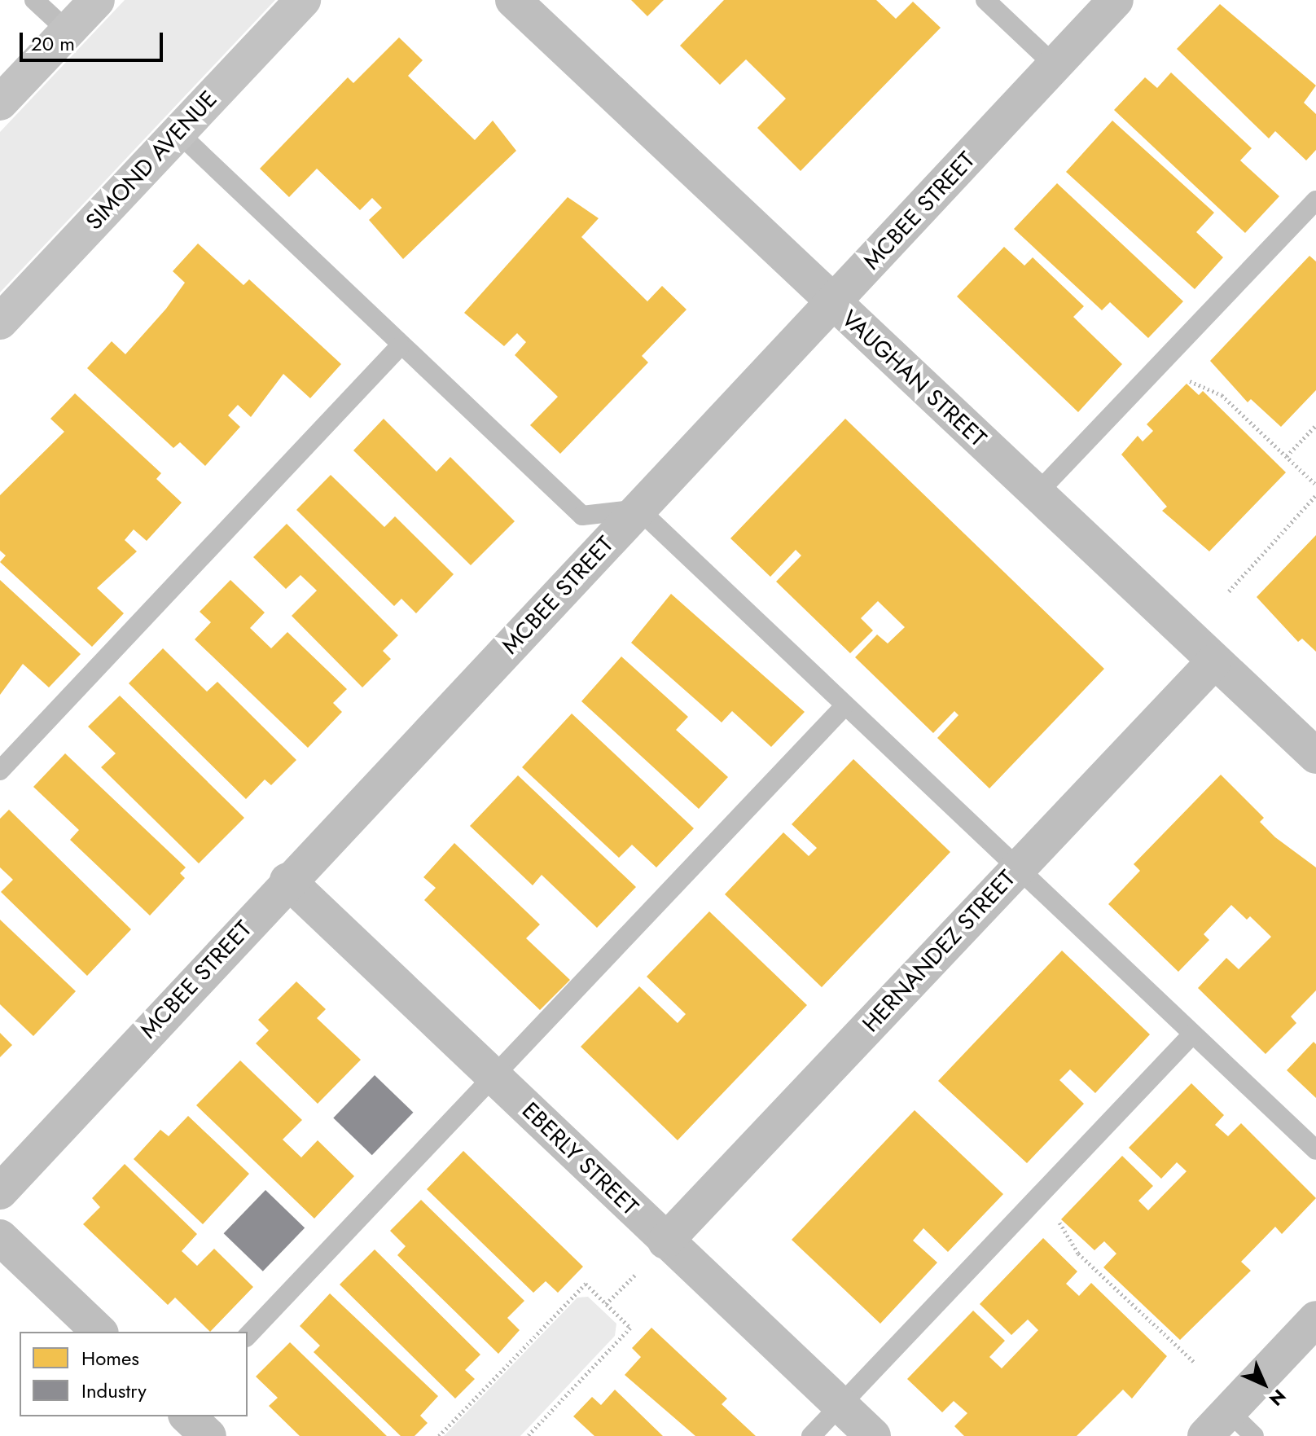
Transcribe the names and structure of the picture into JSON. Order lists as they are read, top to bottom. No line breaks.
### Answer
{"streets":{"street":["SIMOND AVENUE","MCBEE STREET","VAUGHAN STREET","HERNANDEZ STREET","EBERLY STREET"]},"crossings":[["MCBEE STREET","VAUGHAN STREET"],["MCBEE STREET","EBERLY STREET"],["VAUGHAN STREET","HERNANDEZ STREET"],["HERNANDEZ STREET","EBERLY STREET"]],"legend":["Homes","Industry"],"scale_bar":"20 m","north":"bottom right"}
